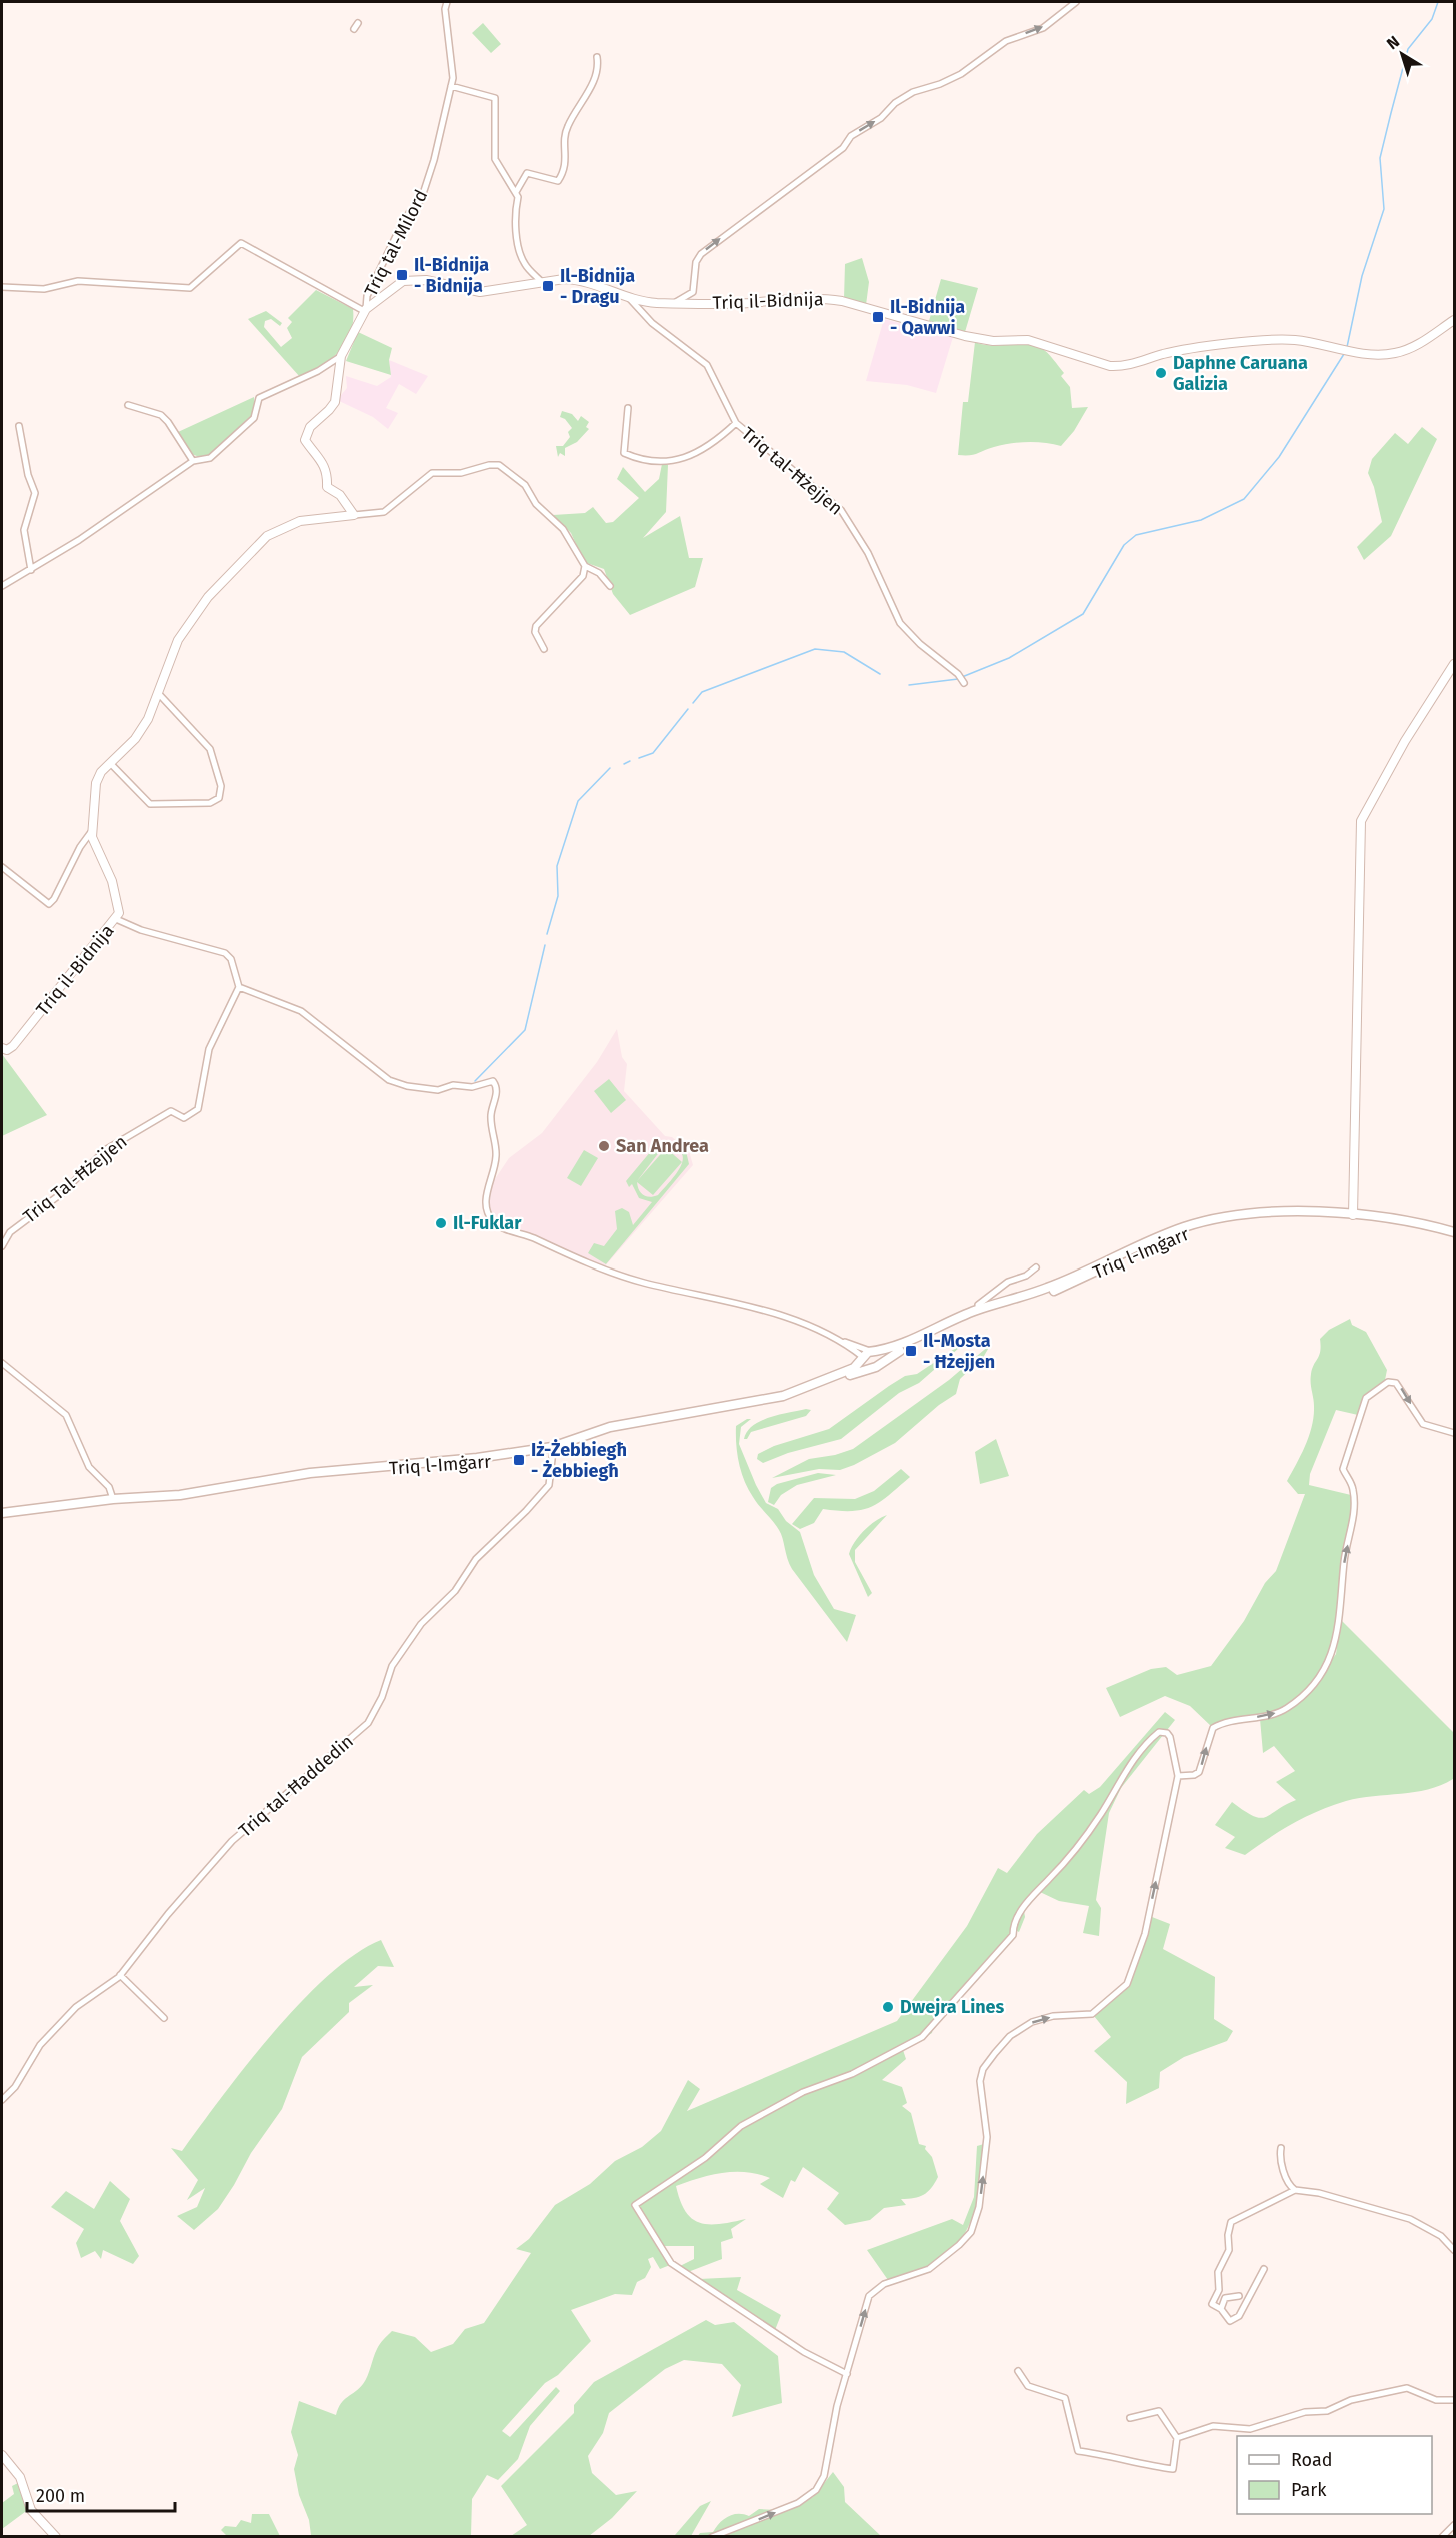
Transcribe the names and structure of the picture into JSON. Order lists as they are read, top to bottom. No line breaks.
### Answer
{"streets":{"main road":["Triq l-Imġarr"],"street":["Triq tal-Milord","Triq il-Bidnija","Triq tal-Ħżejjen","Triq Tal-Ħżejjen","Triq tal-Ħaddedin"]},"crossings":[["Triq tal-Milord","Triq il-Bidnija"],["Triq il-Bidnija","Triq tal-Ħżejjen"],["Triq l-Imġarr","Triq tal-Ħaddedin"]],"places":{"transit":["Il-Bidnija - Bidnija","Il-Bidnija - Dragu","Il-Bidnija - Qawwi","Il-Mosta - Ħżejjen","Iż-Żebbiegħ - Żebbiegħ"],"other":["Daphne Caruana Galizia","San Andrea","Il-Fuklar","Dwejra Lines"]},"legend":["Road","Park"],"scale_bar":"200 m","north":"top left"}
